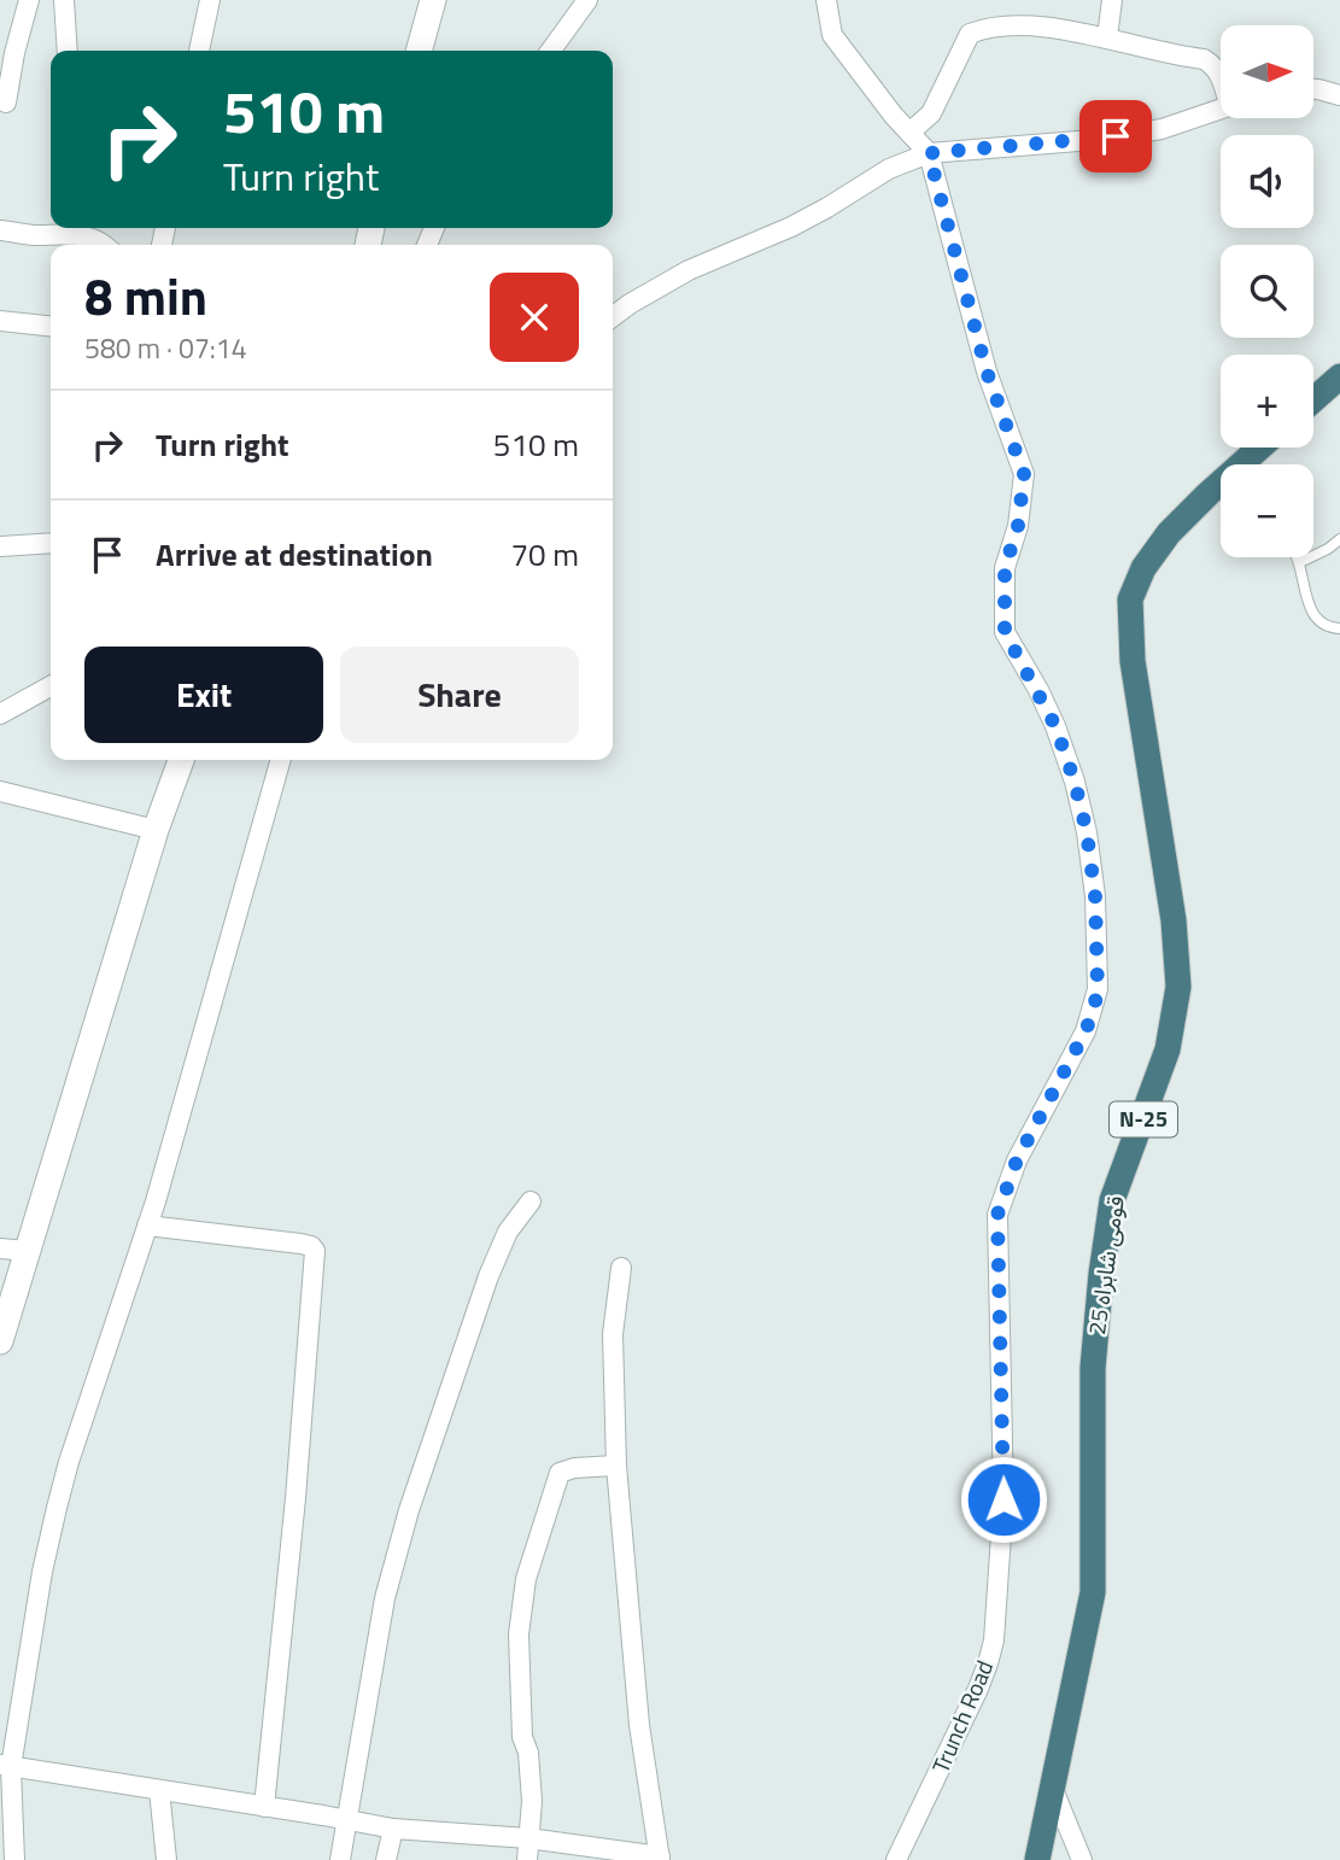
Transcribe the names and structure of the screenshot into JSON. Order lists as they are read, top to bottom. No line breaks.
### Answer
{"streets":{"highway":["N-25","قومی شاہراہ 25"],"street":["Trunch Road"]},"north":"right","page":{"map_buttons":["+","−"],"turn":["510 m","Turn right"],"heading":["8 min","580 m · 07:14"],"list":[{"name":"Turn right","value":"510 m"},{"name":"Arrive at destination","value":"70 m"}],"buttons":["Exit","Share"]}}
